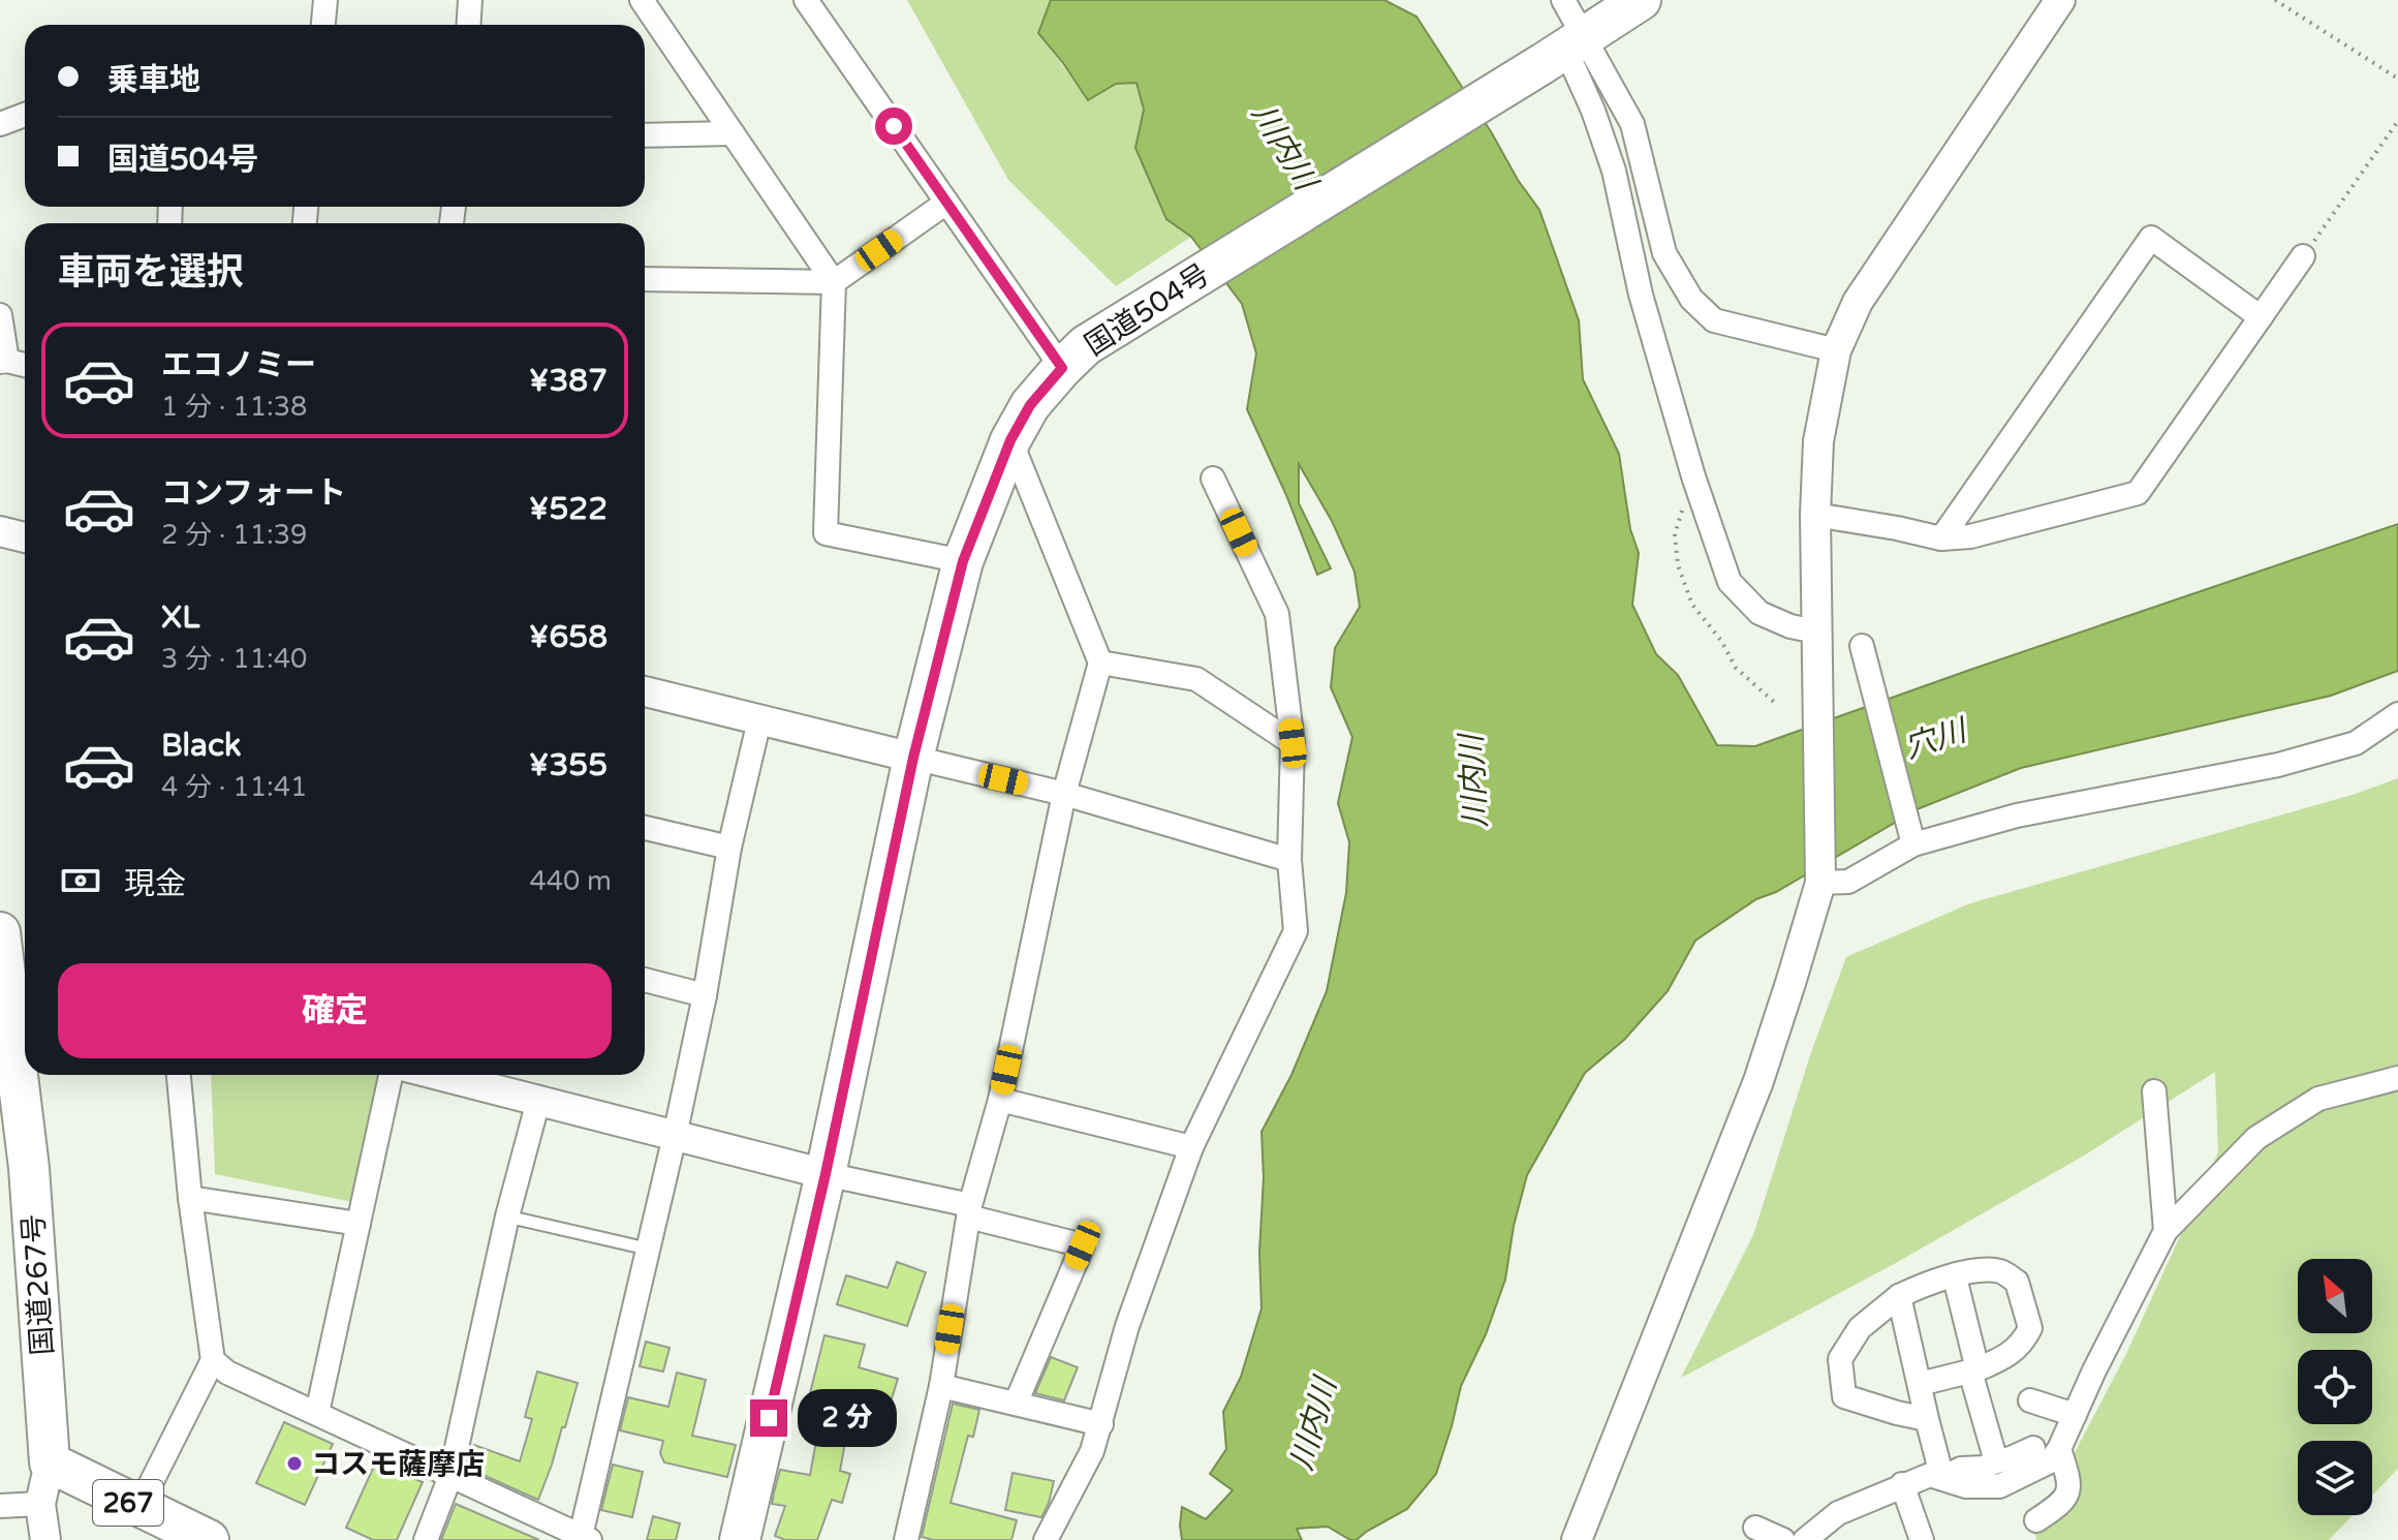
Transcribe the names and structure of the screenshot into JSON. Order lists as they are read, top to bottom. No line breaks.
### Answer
{"streets":{"highway":["国道504号","国道267号","267"]},"crossings":[["国道267号","267"]],"water":["川内川","穴川"],"places":["コスモ薩摩店"],"north":"top left","page":{"banner":["乗車地","国道504号"],"heading":"車両を選択","list":[{"name":"エコノミー","note":"1 分 · 11:38","value":"¥387"},{"name":"コンフォート","note":"2 分 · 11:39","value":"¥522"},{"name":"XL","note":"3 分 · 11:40","value":"¥658"},{"name":"Black","note":"4 分 · 11:41","value":"¥355"}],"pay":["現金","440 m"],"buttons":"確定","bubble":"2 分"}}
